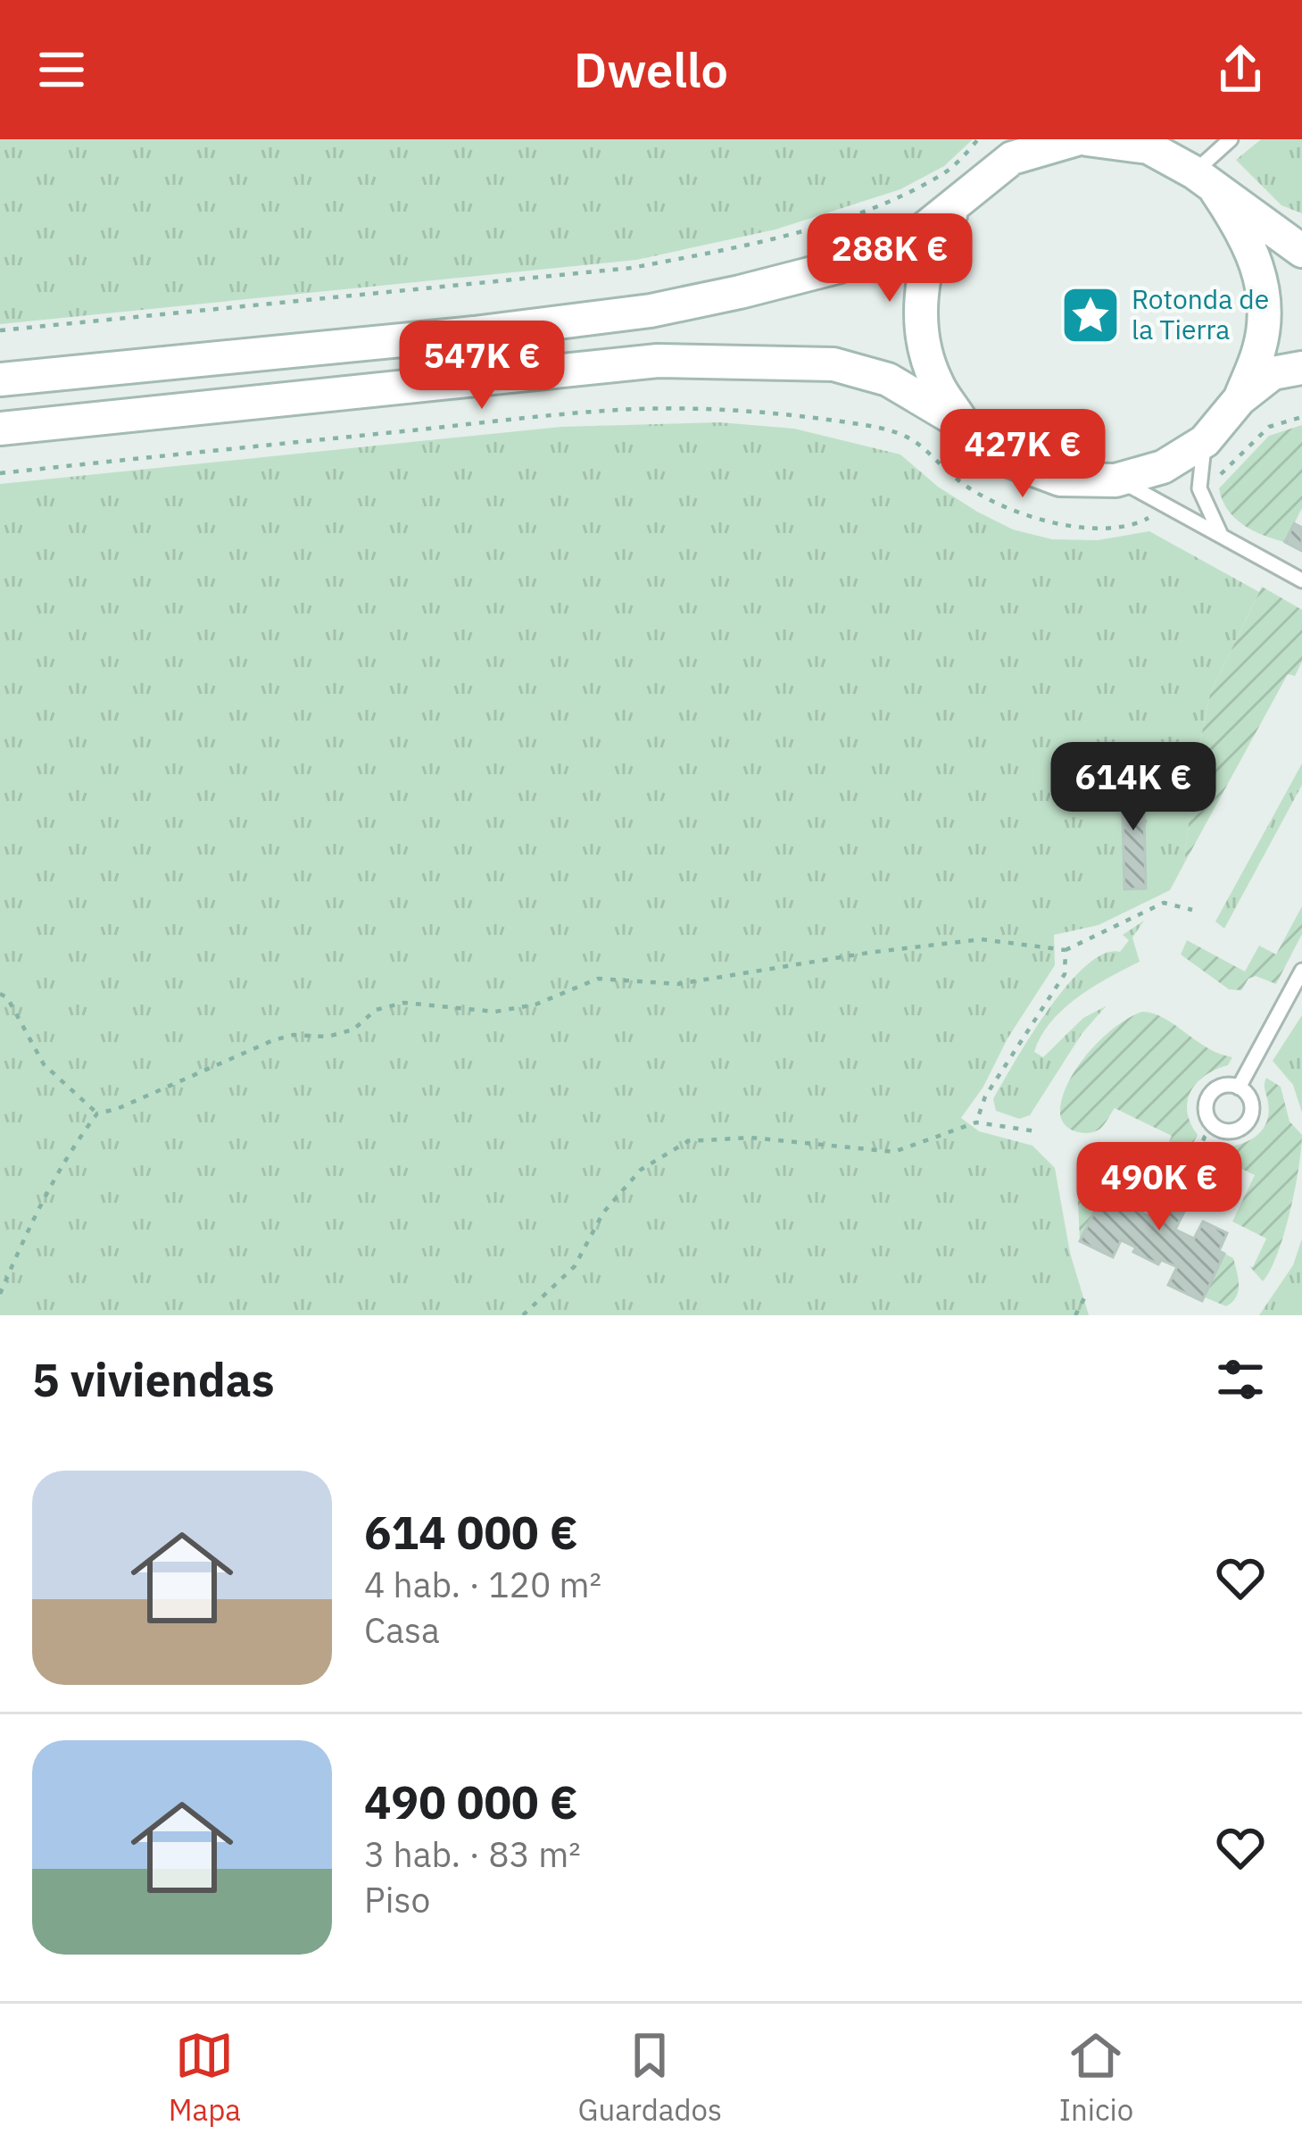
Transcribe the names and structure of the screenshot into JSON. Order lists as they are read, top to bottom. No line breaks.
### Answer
{"places":{"place":["Rotonda de la Tierra"]},"page":{"header":"Dwello","price":["288K €","547K €","427K €","614K €","490K €"],"heading":"5 viviendas","list":[{"name":"614 000 €","note":"4 hab. · 120 m² · Casa"},{"name":"490 000 €","note":"3 hab. · 83 m² · Piso"}],"tabs":["Mapa","Guardados","Inicio"]}}
